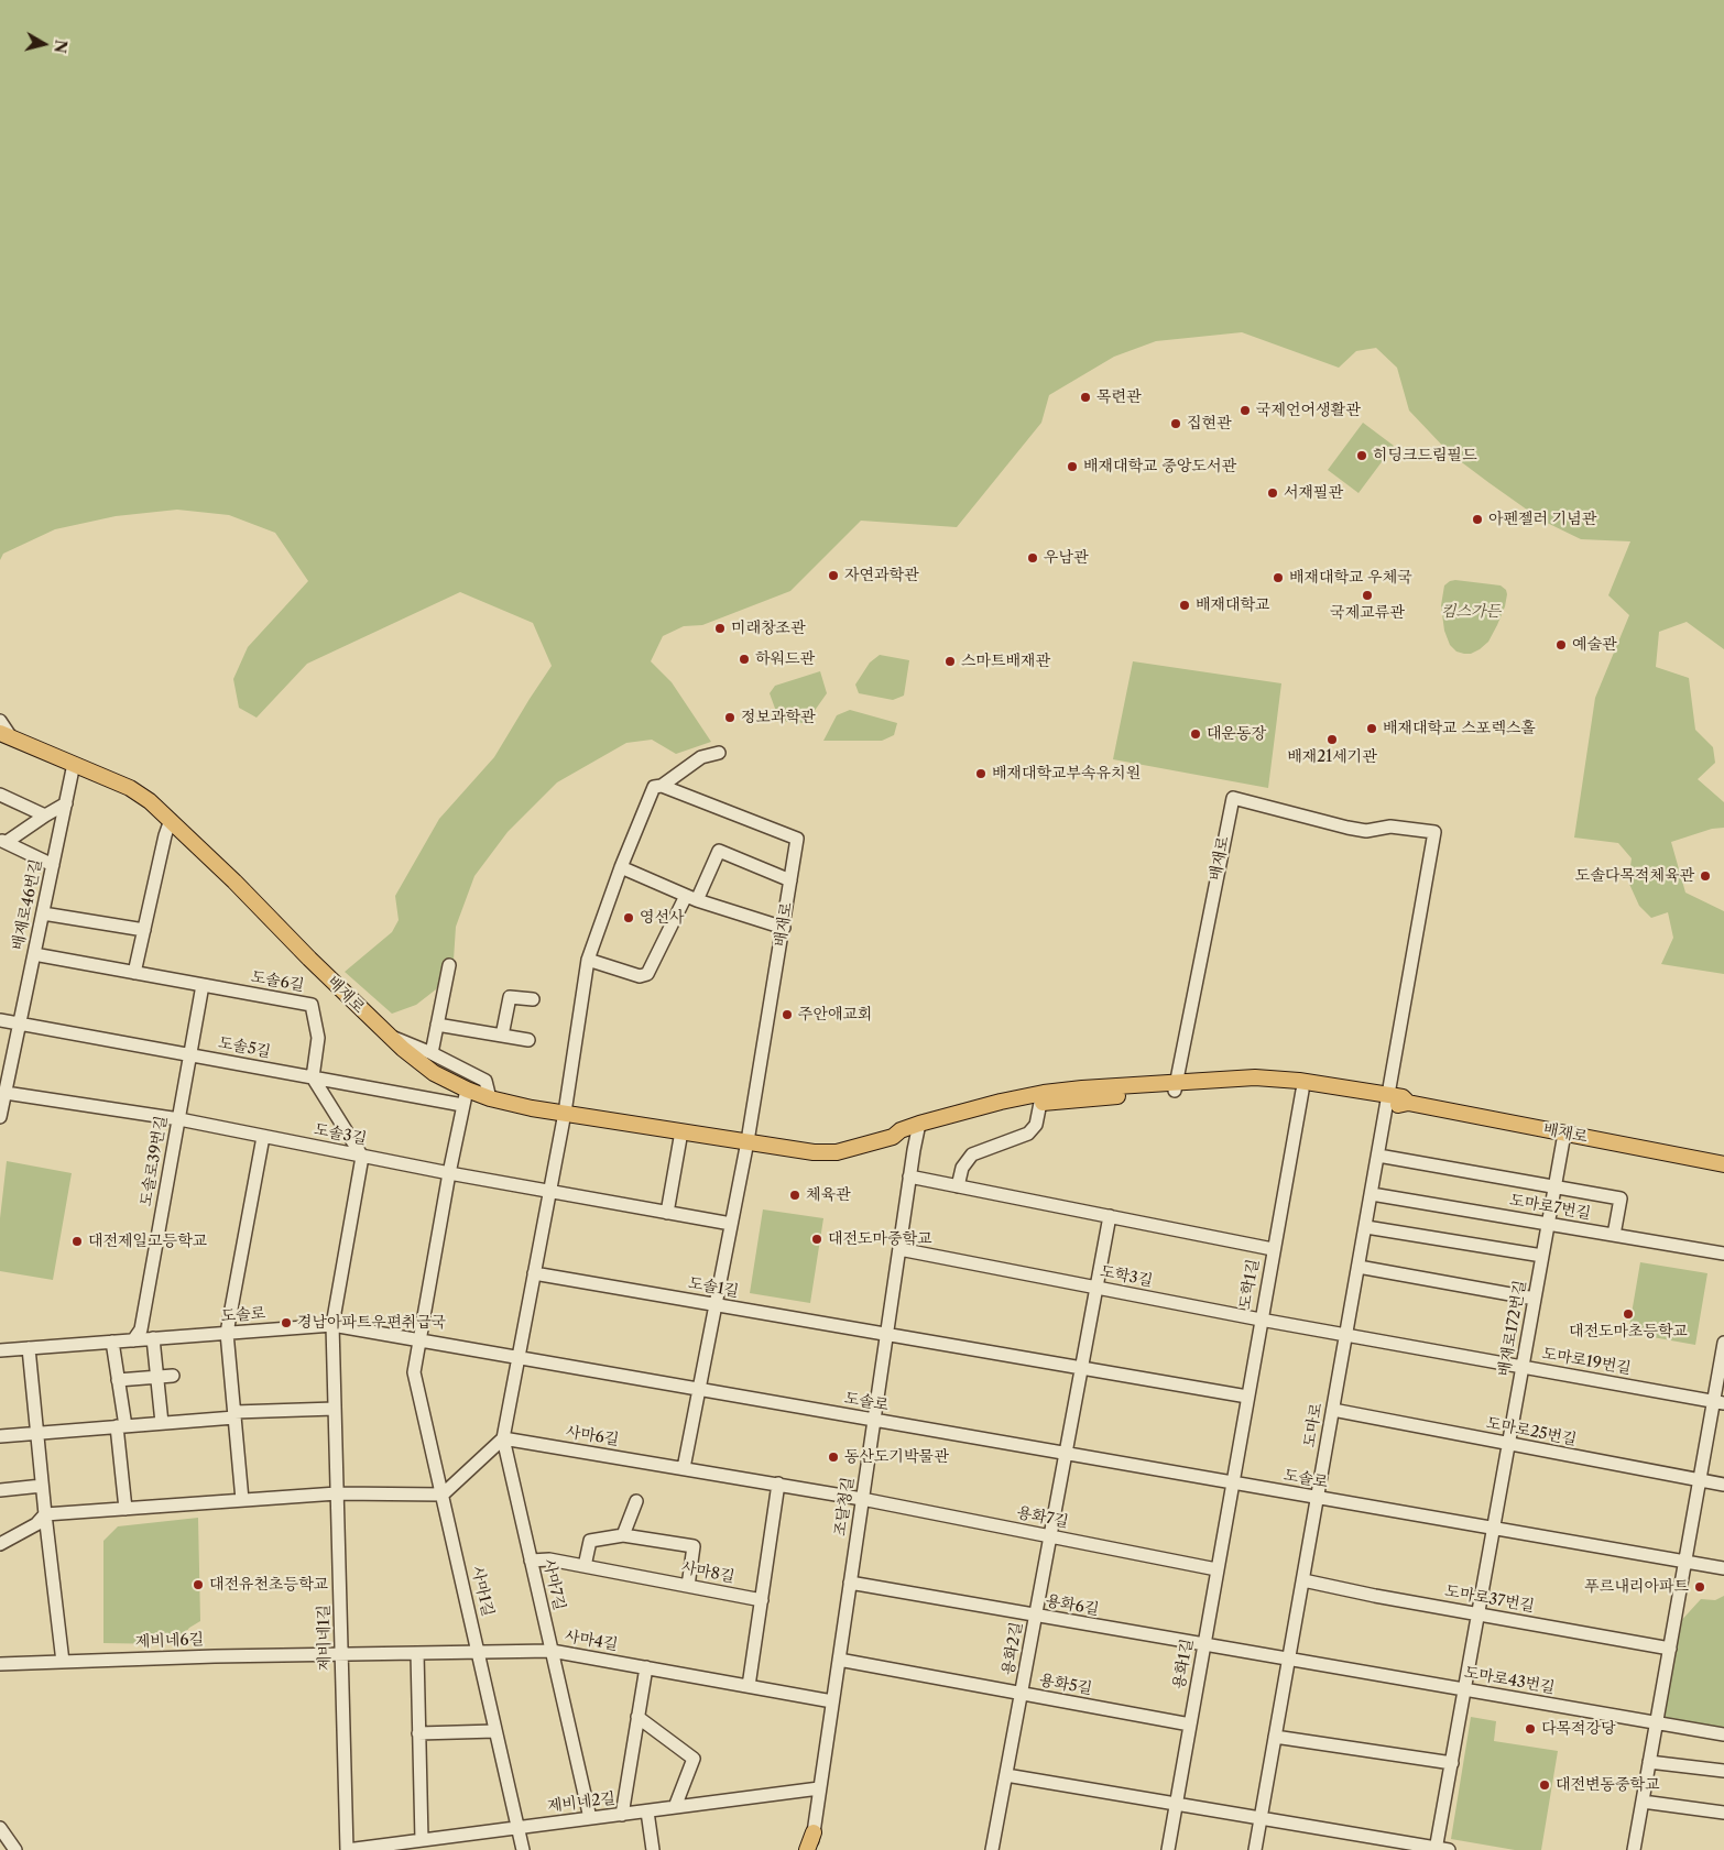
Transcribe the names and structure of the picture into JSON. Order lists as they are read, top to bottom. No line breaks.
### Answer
{"streets":{"main road":["배재로"],"street":["배재로46번길","도솔6길","도솔5길","도솔3길","도솔로39번길","도마로7번길","도학3길","도학1길","도솔1길","도솔로","배재로172번길","도마로19번길","도마로","도마로25번길","사마6길","조달청길","용화7길","사마8길","사마7길","사마1길","도마로37번길","용화6길","제비네1길","제비네6길","사마4길","용화2길","용화1길","도마로43번길","용화5길","제비네2길"]},"crossings":[["배재로","배재로46번길"],["배재로","도솔5길"],["배재로","도학1길"],["배재로","배재로172번길"],["배재로","도마로"],["배재로","조달청길"],["배재로","사마7길"],["배재로46번길","도솔6길"],["배재로46번길","도솔5길"],["배재로46번길","도솔3길"],["도솔6길","도솔5길"],["도솔6길","도솔로39번길"],["도솔5길","도솔로39번길"],["도솔3길","도솔로39번길"],["도솔3길","사마7길"],["도솔로39번길","도솔로"],["도마로7번길","배재로172번길"],["도마로7번길","도마로"],["도학3길","도학1길"],["도학3길","도마로19번길"],["도학3길","도마로"],["도학3길","조달청길"],["도학3길","용화2길"],["도학1길","도솔1길"],["도학1길","도솔로"],["도학1길","용화1길"],["도솔1길","조달청길"],["도솔1길","사마7길"],["도솔1길","용화2길"],["도솔로","배재로172번길"],["도솔로","도마로"],["도솔로","조달청길"],["도솔로","사마7길"],["도솔로","사마1길"],["도솔로","제비네1길"],["도솔로","용화2길"],["도솔로","용화1길"],["배재로172번길","도마로19번길"],["배재로172번길","도마로25번길"],["배재로172번길","도마로37번길"],["배재로172번길","도마로43번길"],["도마로19번길","도마로"],["도마로","도마로25번길"],["도마로","도마로37번길"],["도마로","용화6길"],["도마로","도마로43번길"],["사마6길","조달청길"],["사마6길","용화7길"],["사마6길","사마7길"],["조달청길","용화7길"],["조달청길","용화6길"],["조달청길","사마4길"],["조달청길","용화5길"],["조달청길","제비네2길"],["용화7길","용화2길"],["용화7길","용화1길"],["사마8길","사마7길"],["사마7길","사마4길"],["사마7길","제비네2길"],["사마1길","사마4길"],["사마1길","제비네2길"],["용화6길","용화2길"],["용화6길","용화1길"],["용화6길","도마로43번길"],["제비네1길","제비네6길"],["제비네1길","사마4길"],["제비네1길","제비네2길"],["제비네6길","사마4길"],["용화2길","용화5길"],["용화1길","용화5길"]],"parks":["킴스가든"],"places":["목련관","국제언어생활관","집현관","히딩크드림필드","배재대학교 중앙도서관","서재필관","아펜젤러 기념관","우남관","자연과학관","배재대학교 우체국","국제교류관","배재대학교","미래창조관","예술관","하워드관","스마트배재관","정보과학관","배재대학교 스포렉스홀","대운동장","배재21세기관","배재대학교부속유치원","도솔다목적체육관","영선사","주안애교회","체육관","대전도마중학교","대전제일고등학교","대전도마초등학교","경남아파트우편취급국","동산도기박물관","대전유천초등학교","푸르내리아파트","다목적강당","대전변동중학교"],"north":"right"}
